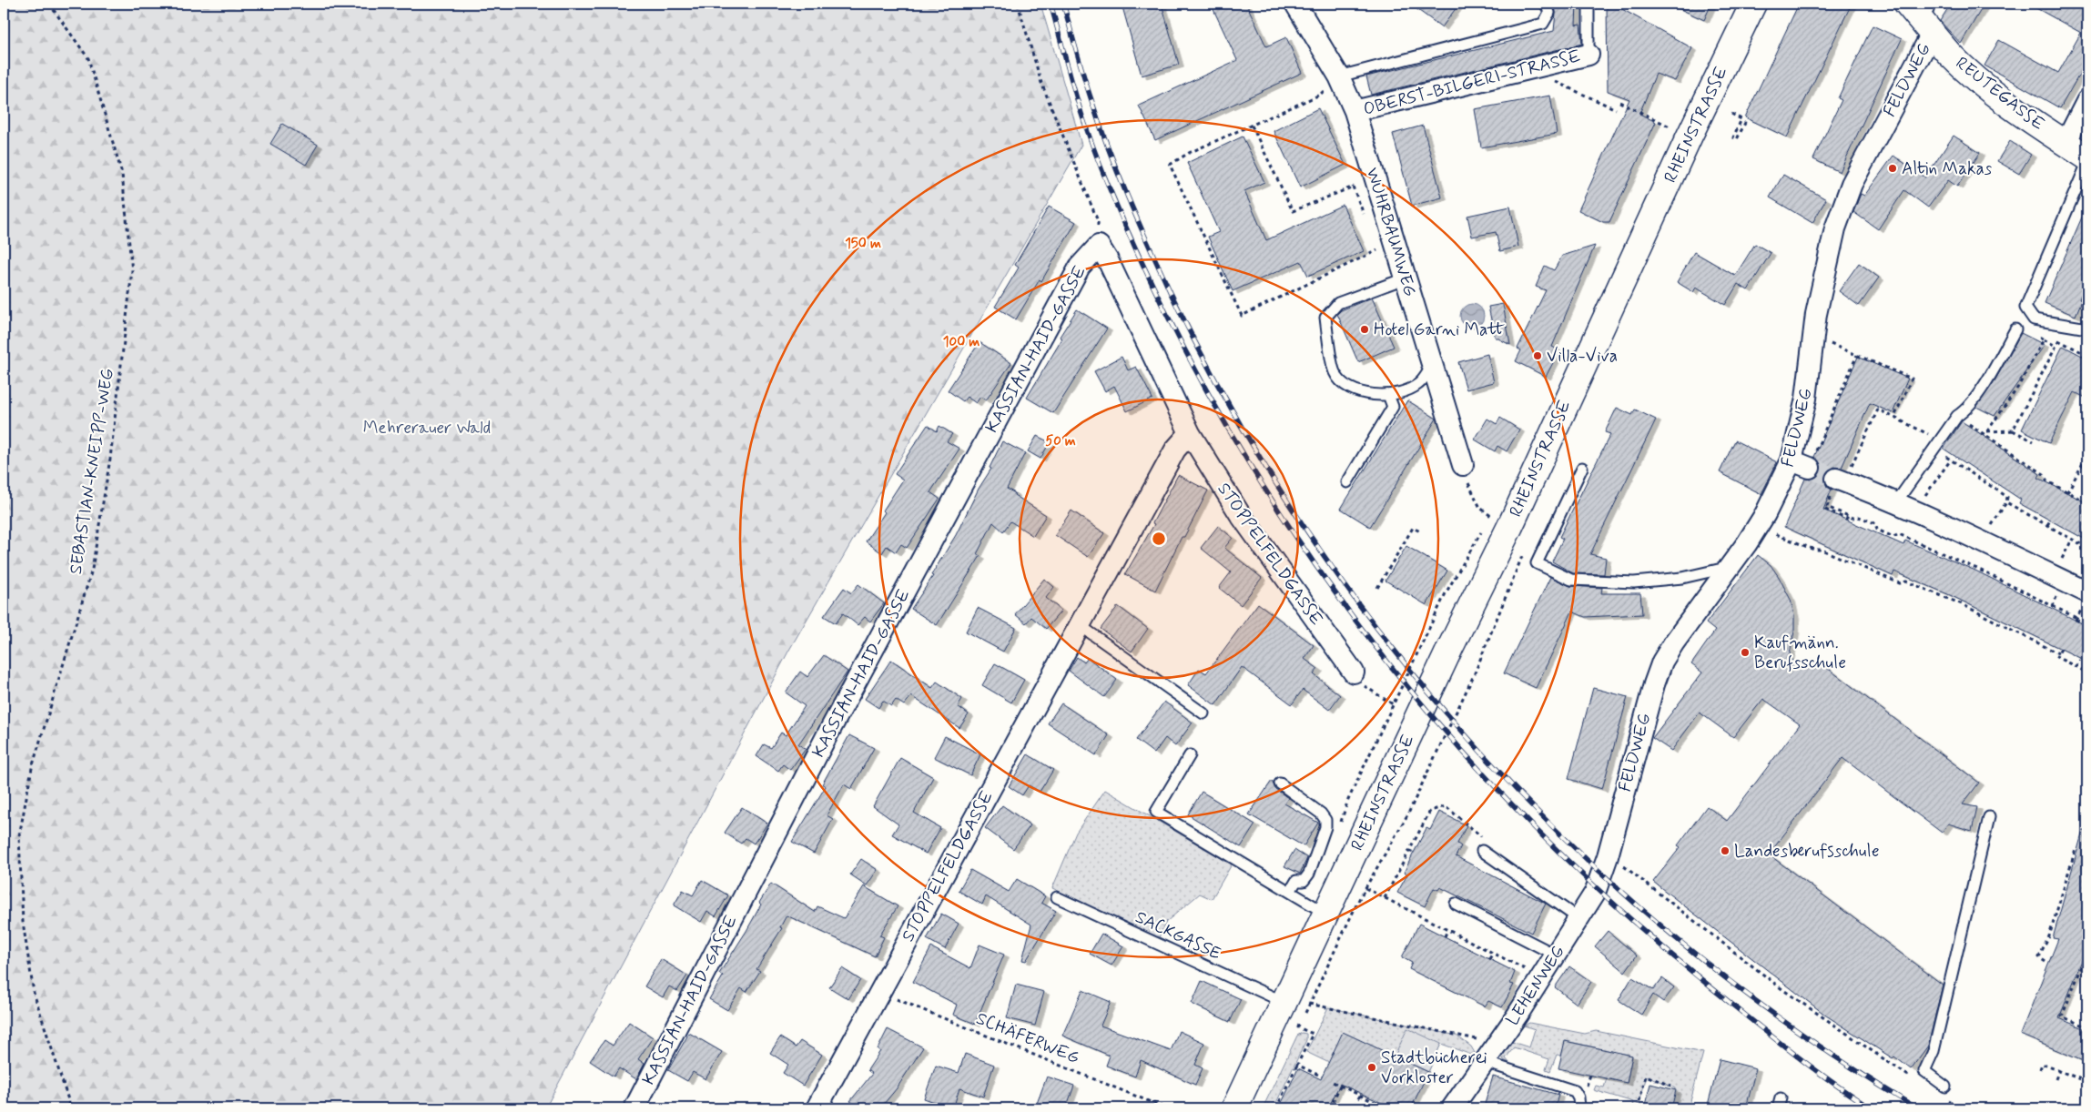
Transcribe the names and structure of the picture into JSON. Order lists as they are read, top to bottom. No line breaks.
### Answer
{"streets":{"main road":["REUTEGASSE","RHEINSTRASSE"],"street":["FELDWEG","OBERST-BILGERI-STRASSE","WUHRBAUMWEG","KASSIAN-HAID-GASSE","STOPPELFELDGASSE","LEHENWEG"],"lane":["SACKGASSE"],"path":["SEBASTIAN-KNEIPP-WEG","SCHÄFERWEG"]},"crossings":[["FELDWEG","REUTEGASSE"],["FELDWEG","LEHENWEG"],["OBERST-BILGERI-STRASSE","WUHRBAUMWEG"],["RHEINSTRASSE","SACKGASSE"],["KASSIAN-HAID-GASSE","STOPPELFELDGASSE"],["STOPPELFELDGASSE","SCHÄFERWEG"]],"parks":["Mehrerauer Wald"],"places":["Altin Makas","Hotel Garni Matt","Villa-Viva","Kaufmänn. Berufsschule","Landesberufsschule","Stadtbücherei Vorkloster"],"rings":["150 m","100 m","50 m"]}
